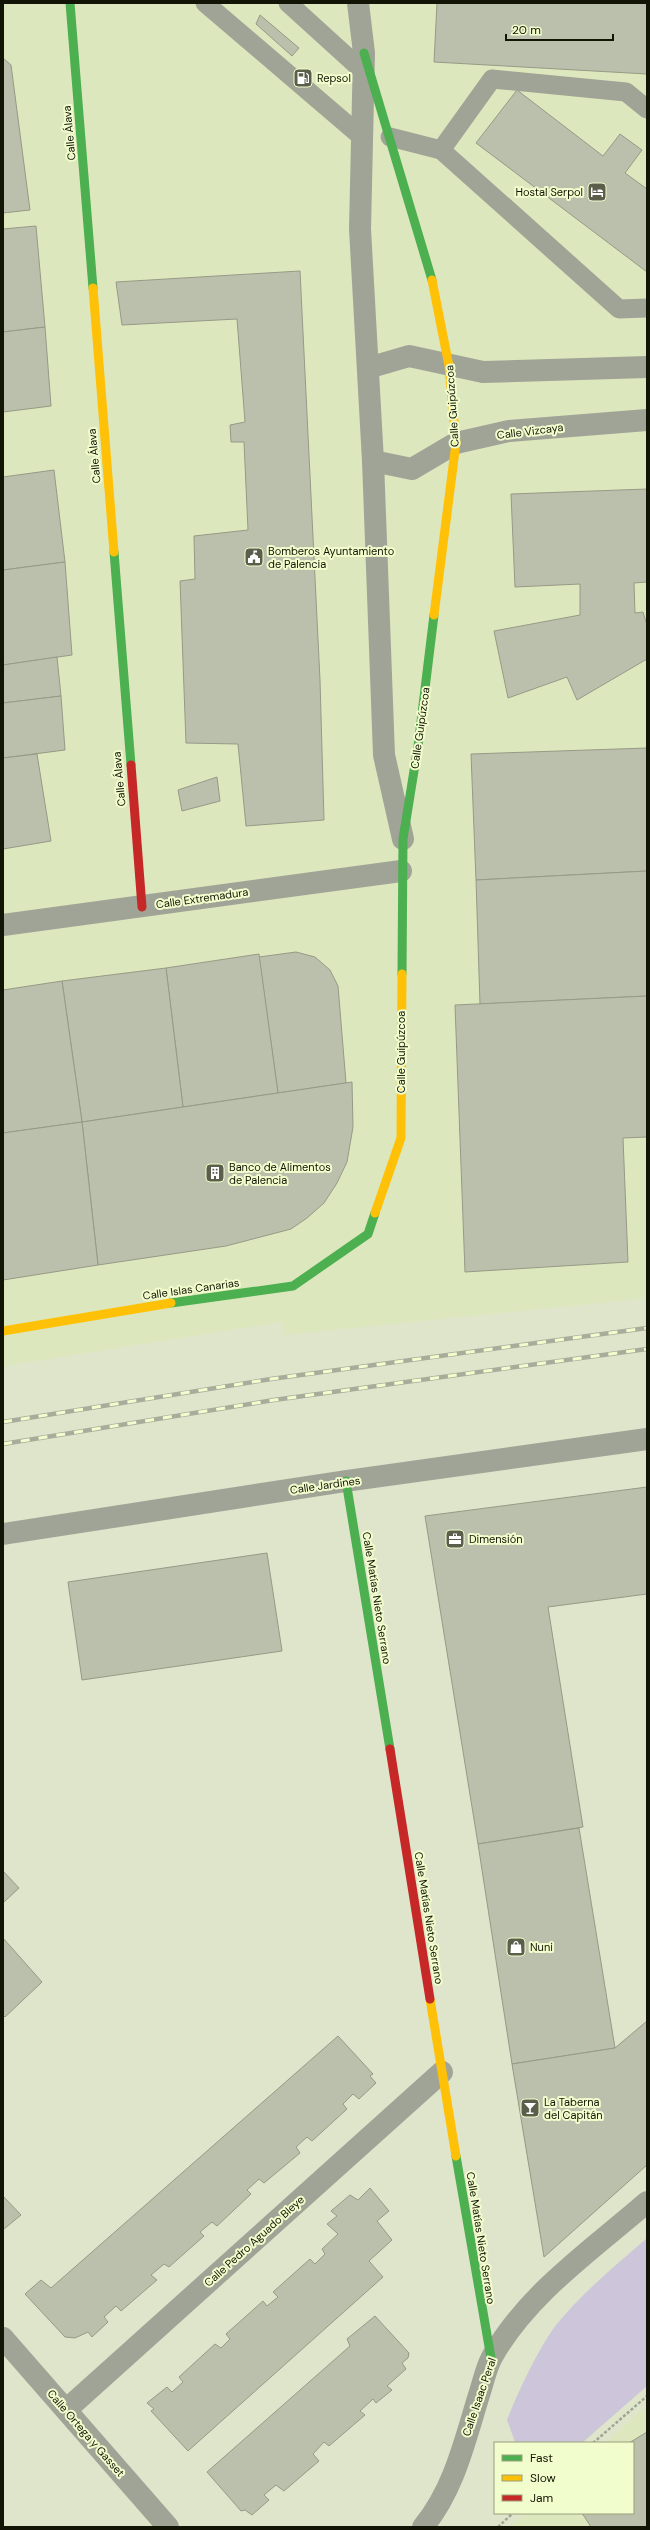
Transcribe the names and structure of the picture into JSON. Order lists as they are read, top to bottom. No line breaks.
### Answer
{"streets":{"street":["Calle Álava","Calle Guipúzcoa","Calle Vizcaya","Calle Extremadura","Calle Islas Canarias","Calle Jardines","Calle Matías Nieto Serrano","Calle Pedro Aguado Bleye","Calle Isaac Peral","Calle Ortega y Gasset"]},"crossings":[["Calle Álava","Calle Extremadura"],["Calle Guipúzcoa","Calle Vizcaya"],["Calle Guipúzcoa","Calle Extremadura"],["Calle Guipúzcoa","Calle Islas Canarias"],["Calle Jardines","Calle Matías Nieto Serrano"],["Calle Matías Nieto Serrano","Calle Pedro Aguado Bleye"],["Calle Matías Nieto Serrano","Calle Isaac Peral"],["Calle Pedro Aguado Bleye","Calle Ortega y Gasset"]],"places":{"fuel station":["Repsol"],"hotel":["Hostal Serpol"],"public building":["Bomberos Ayuntamiento de Palencia"],"building":["Banco de Alimentos de Palencia"],"office":["Dimensión"],"shop":["Nuni"],"bar":["La Taberna del Capitán"]},"legend":["Fast","Slow","Jam"],"scale_bar":"20 m"}
